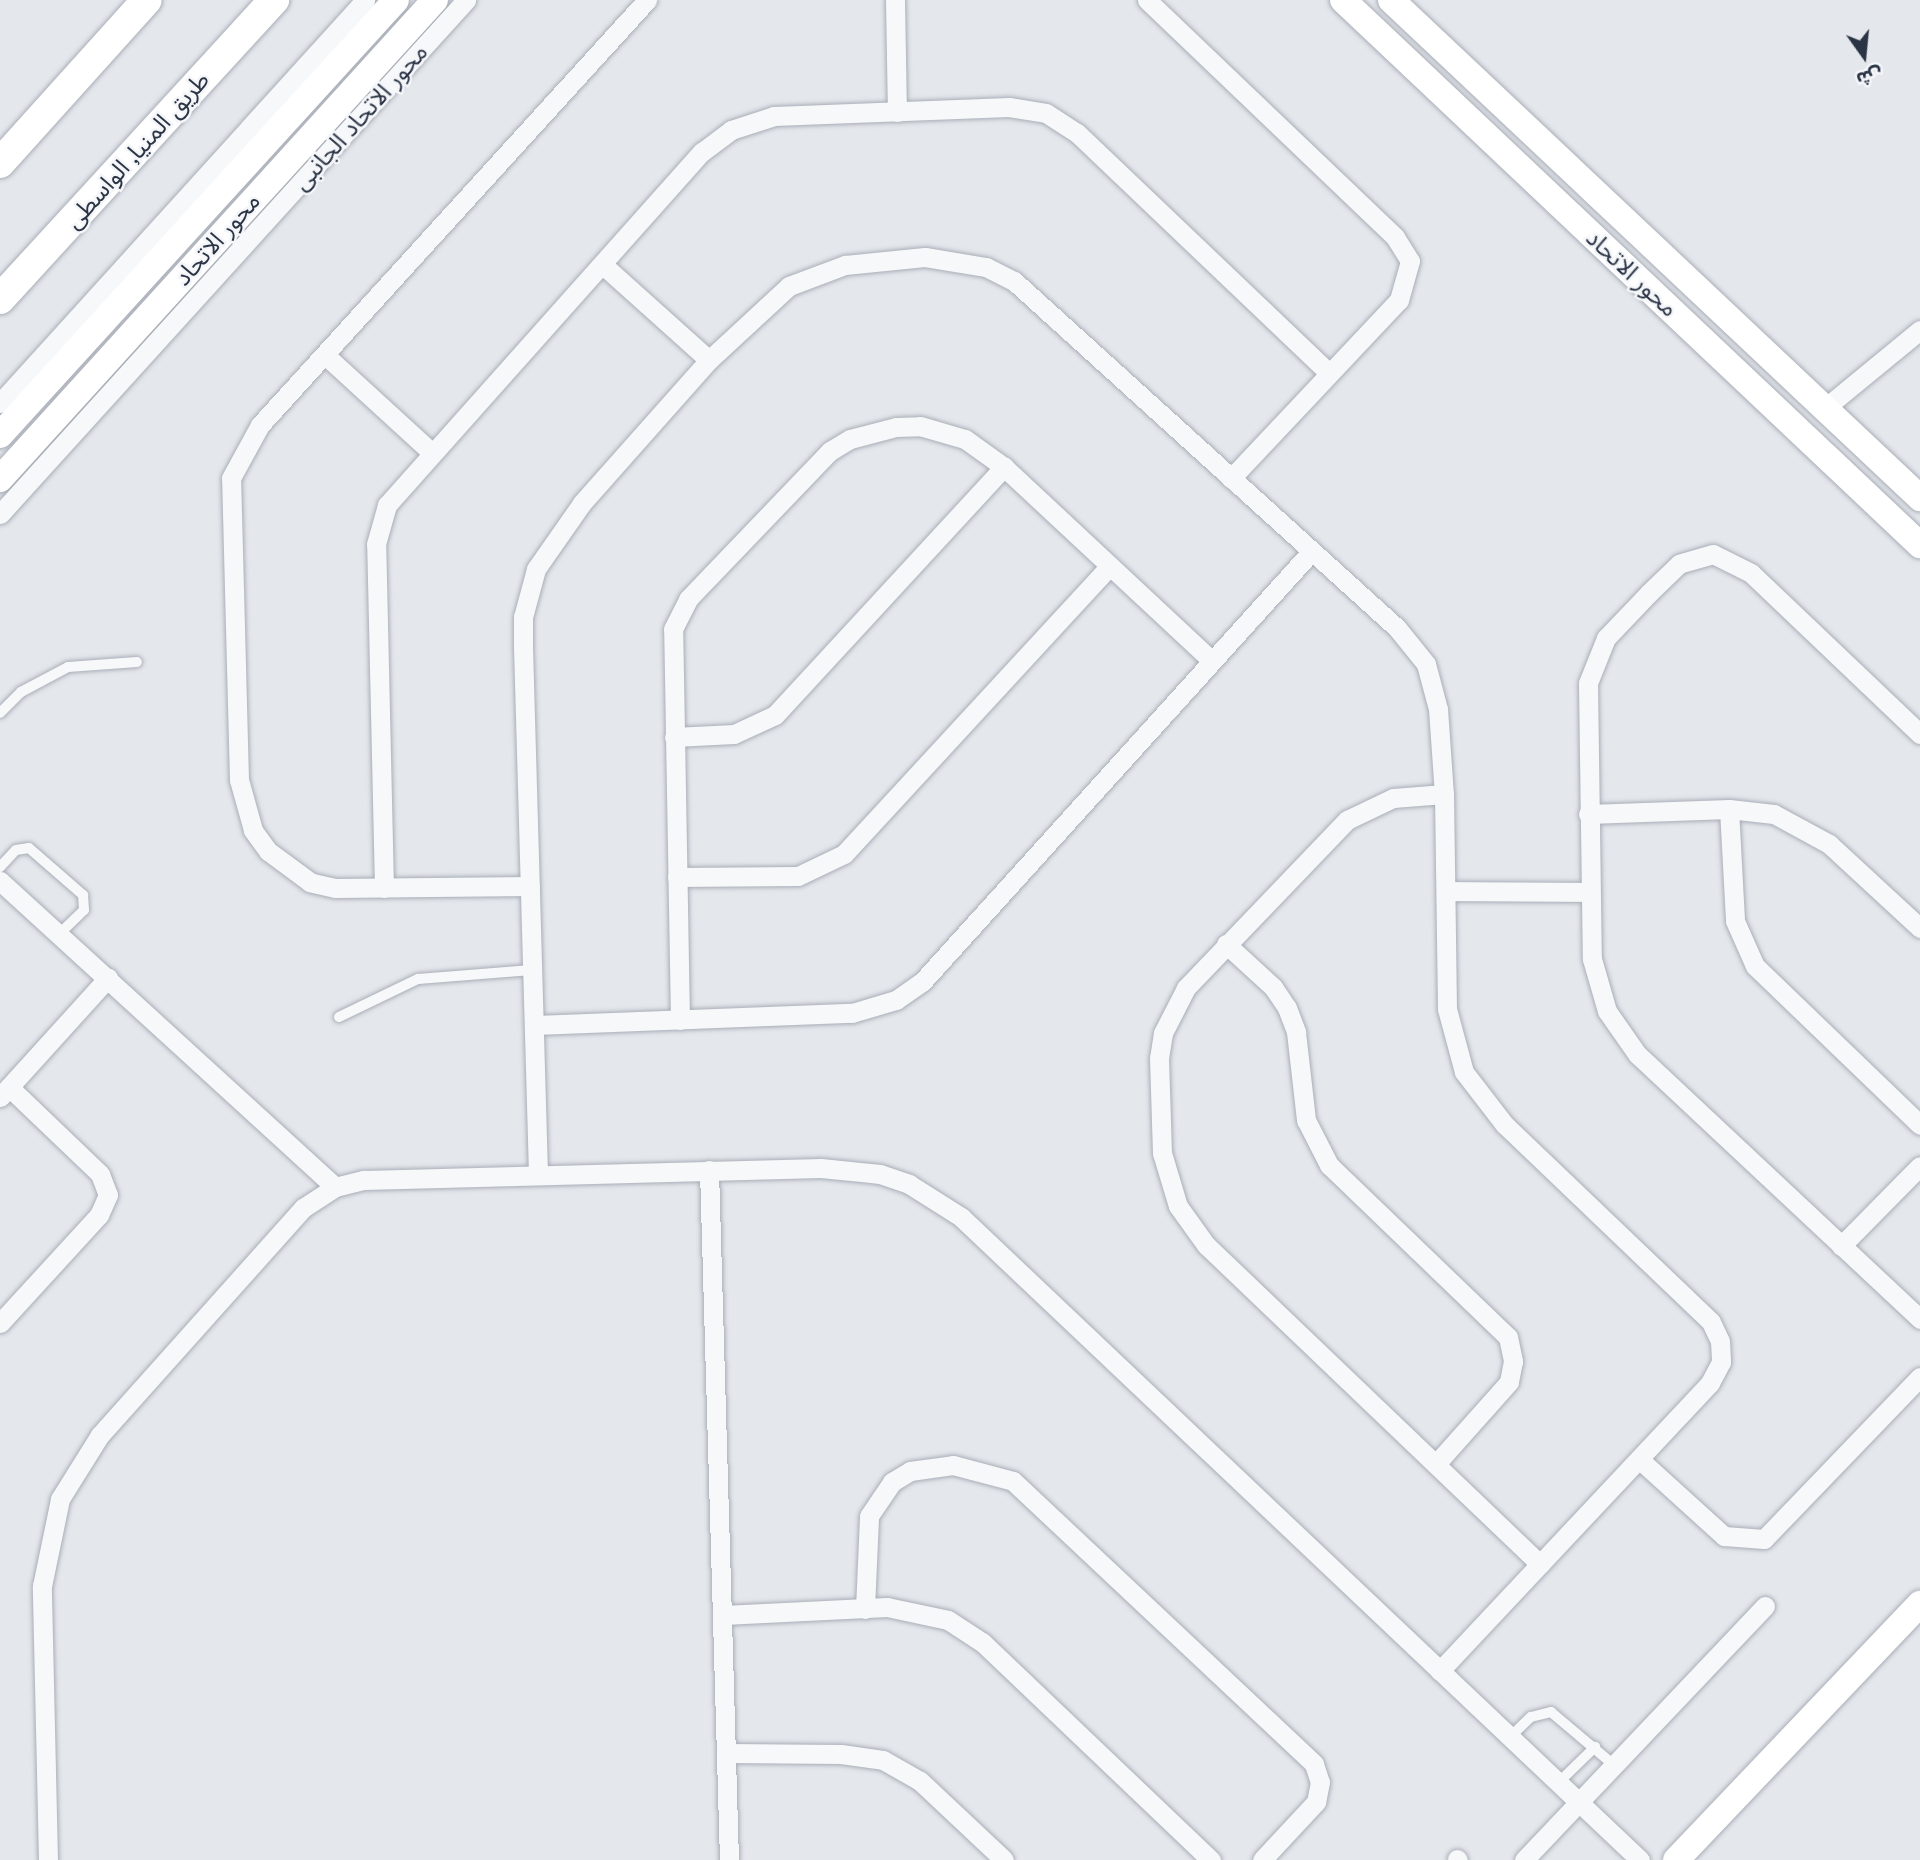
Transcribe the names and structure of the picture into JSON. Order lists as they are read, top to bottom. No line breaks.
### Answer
{"streets":{"main road":["طريق المنيا, الواسطى"],"street":["محور الاتحاد الجانبى","محور الاتحاد"]},"north":"bottom"}
